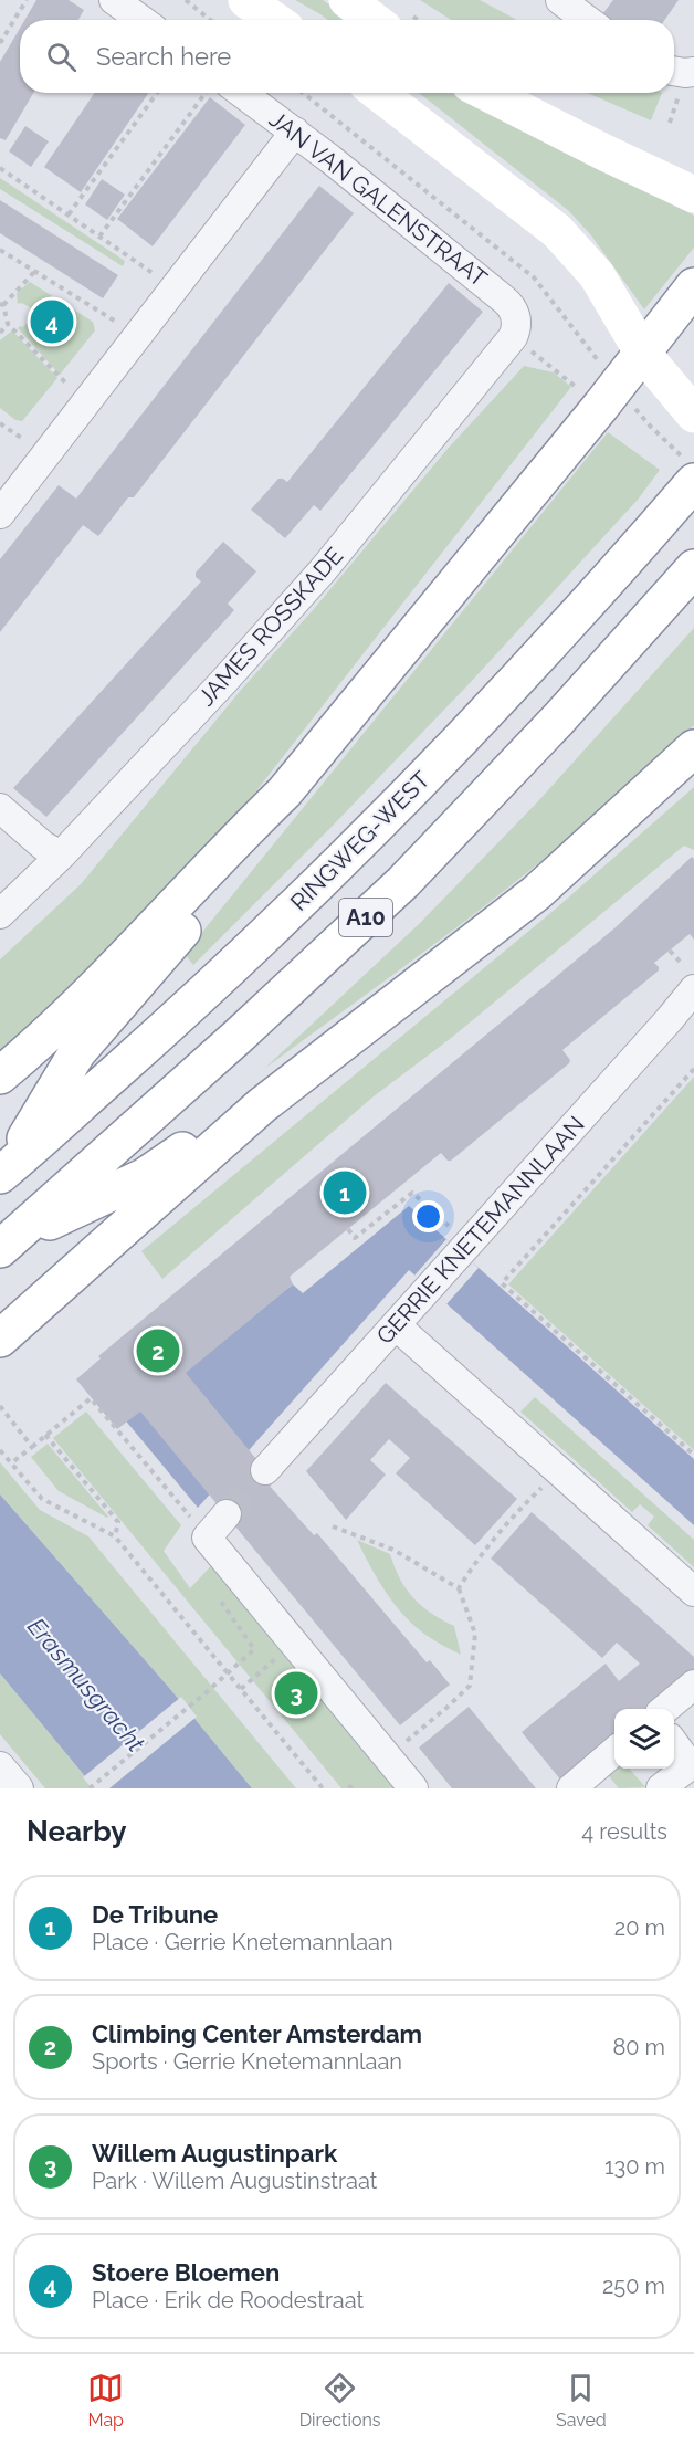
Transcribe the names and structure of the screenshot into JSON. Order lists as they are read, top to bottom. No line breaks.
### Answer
{"streets":{"main road":["RINGWEG-WEST","A10"],"street":["JAN VAN GALENSTRAAT","JAMES ROSSKADE","GERRIE KNETEMANNLAAN"]},"crossings":[["JAN VAN GALENSTRAAT","JAMES ROSSKADE"],["RINGWEG-WEST","A10"]],"water":["Erasmusgracht"],"page":{"search":"Search here","pins":["4","1","2","3"],"heading":["Nearby","4 results"],"list":[{"mark":"1","name":"De Tribune","note":"Place · Gerrie Knetemannlaan","value":"20 m"},{"mark":"2","name":"Climbing Center Amsterdam","note":"Sports · Gerrie Knetemannlaan","value":"80 m"},{"mark":"3","name":"Willem Augustinpark","note":"Park · Willem Augustinstraat","value":"130 m"},{"mark":"4","name":"Stoere Bloemen","note":"Place · Erik de Roodestraat","value":"250 m"}],"nav":["Map","Directions","Saved"]}}
